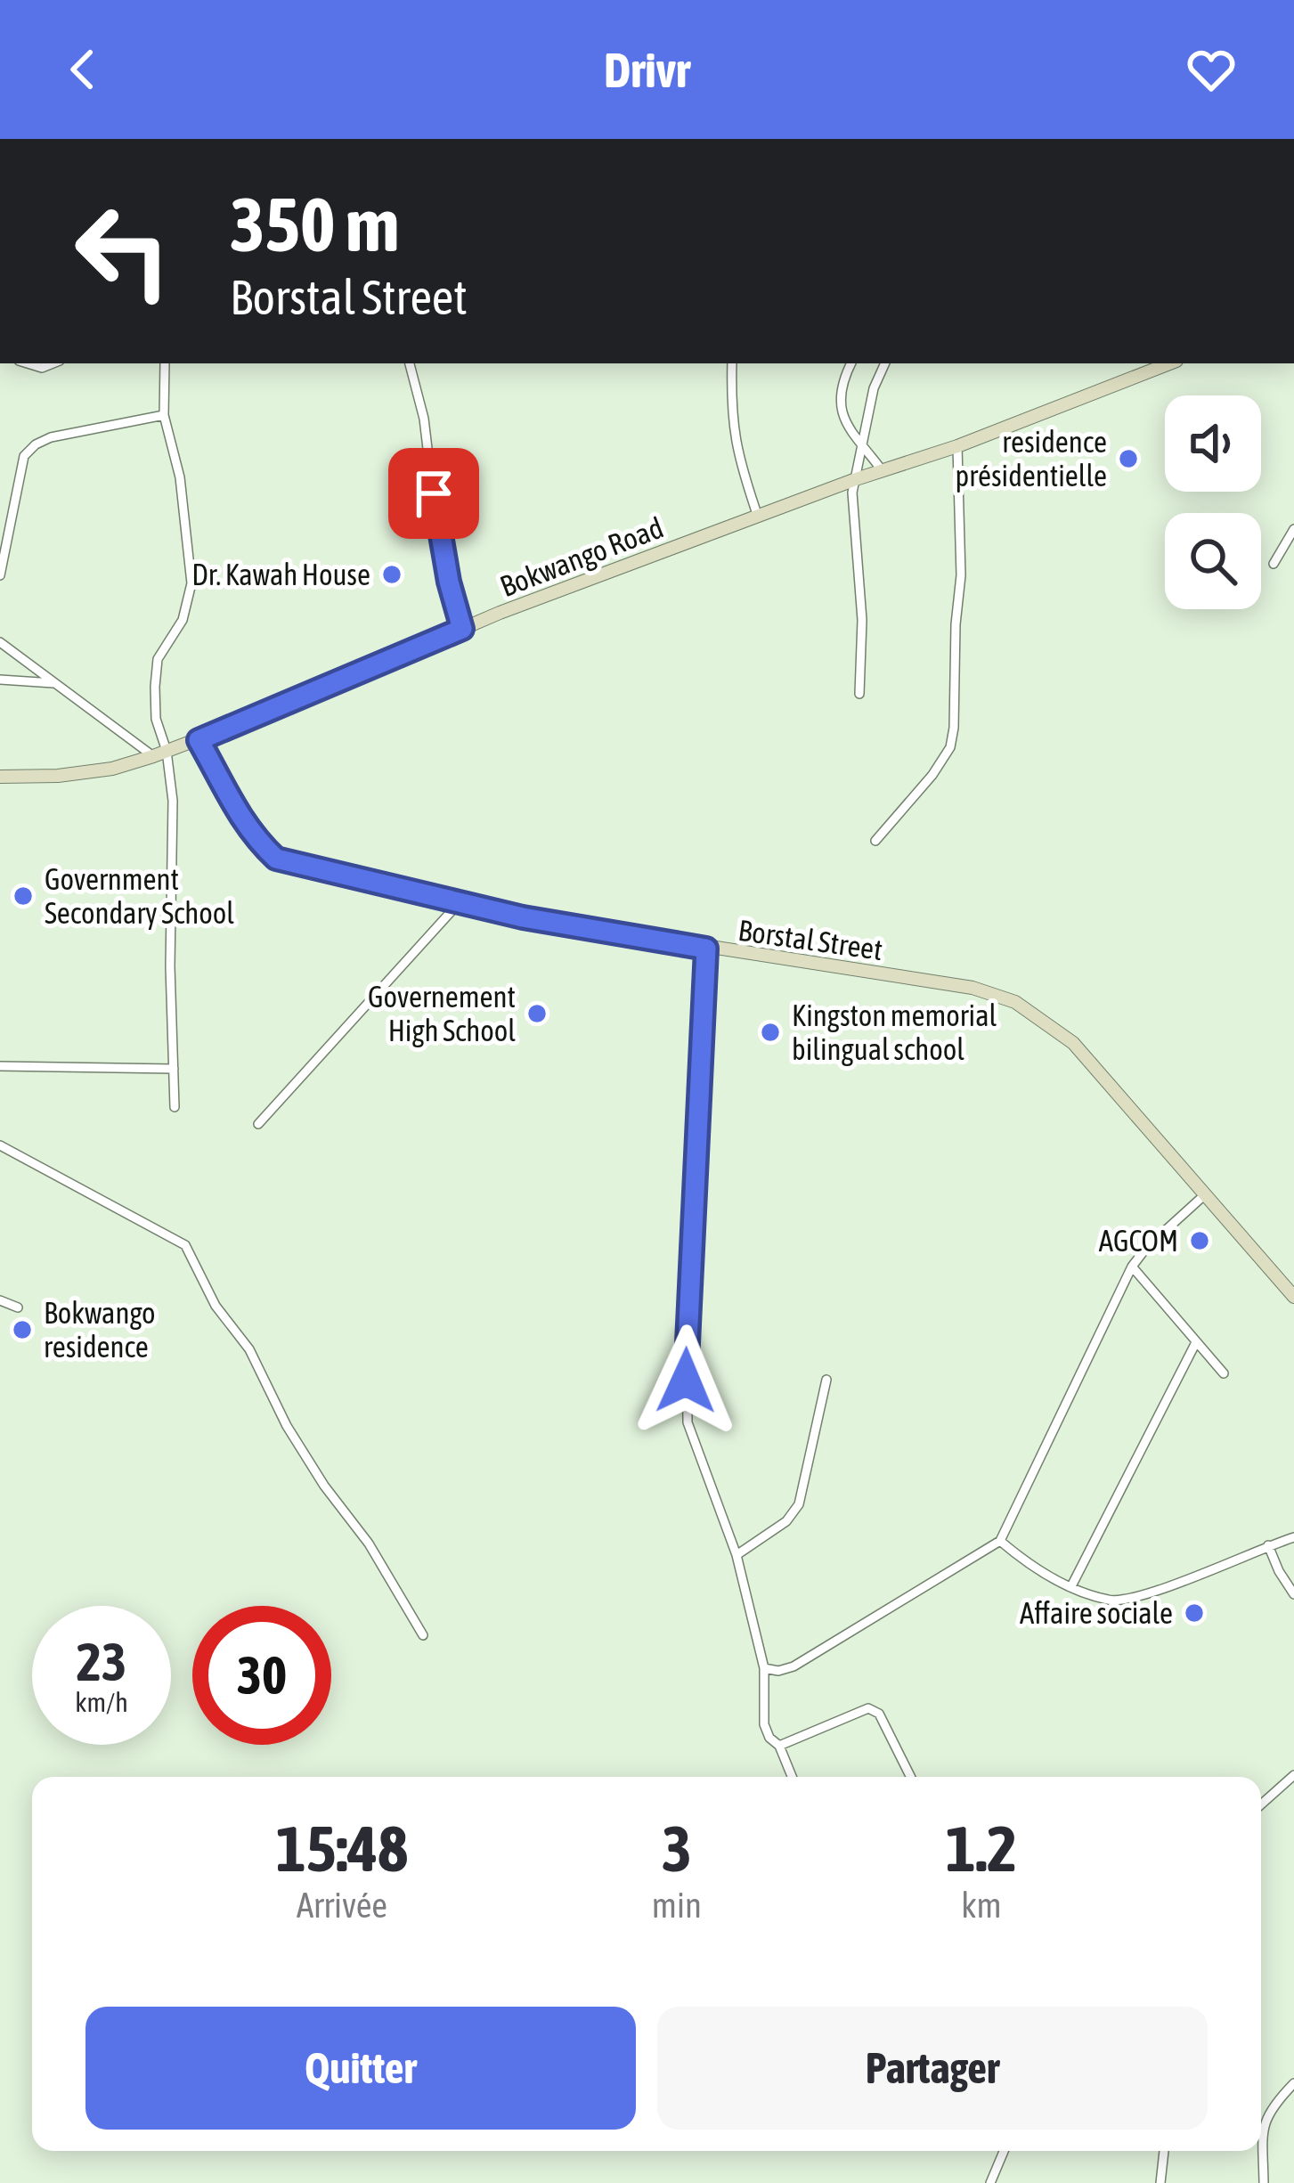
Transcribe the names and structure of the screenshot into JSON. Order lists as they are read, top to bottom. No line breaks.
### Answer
{"streets":{"street":["Bokwango Road","Borstal Street"]},"crossings":[["Bokwango Road","Borstal Street"]],"places":["residence présidentielle","Dr. Kawah House","Government Secondary School","Governement High School","Kingston memorial bilingual school","AGCOM","Bokwango residence","Affaire sociale"],"page":{"header":"Drivr","turn":["350 m","Borstal Street"],"speed":"23 km/h","limit":"30","eta":["15:48","Arrivée","3","min","1.2","km"],"buttons":["Quitter","Partager"]}}
